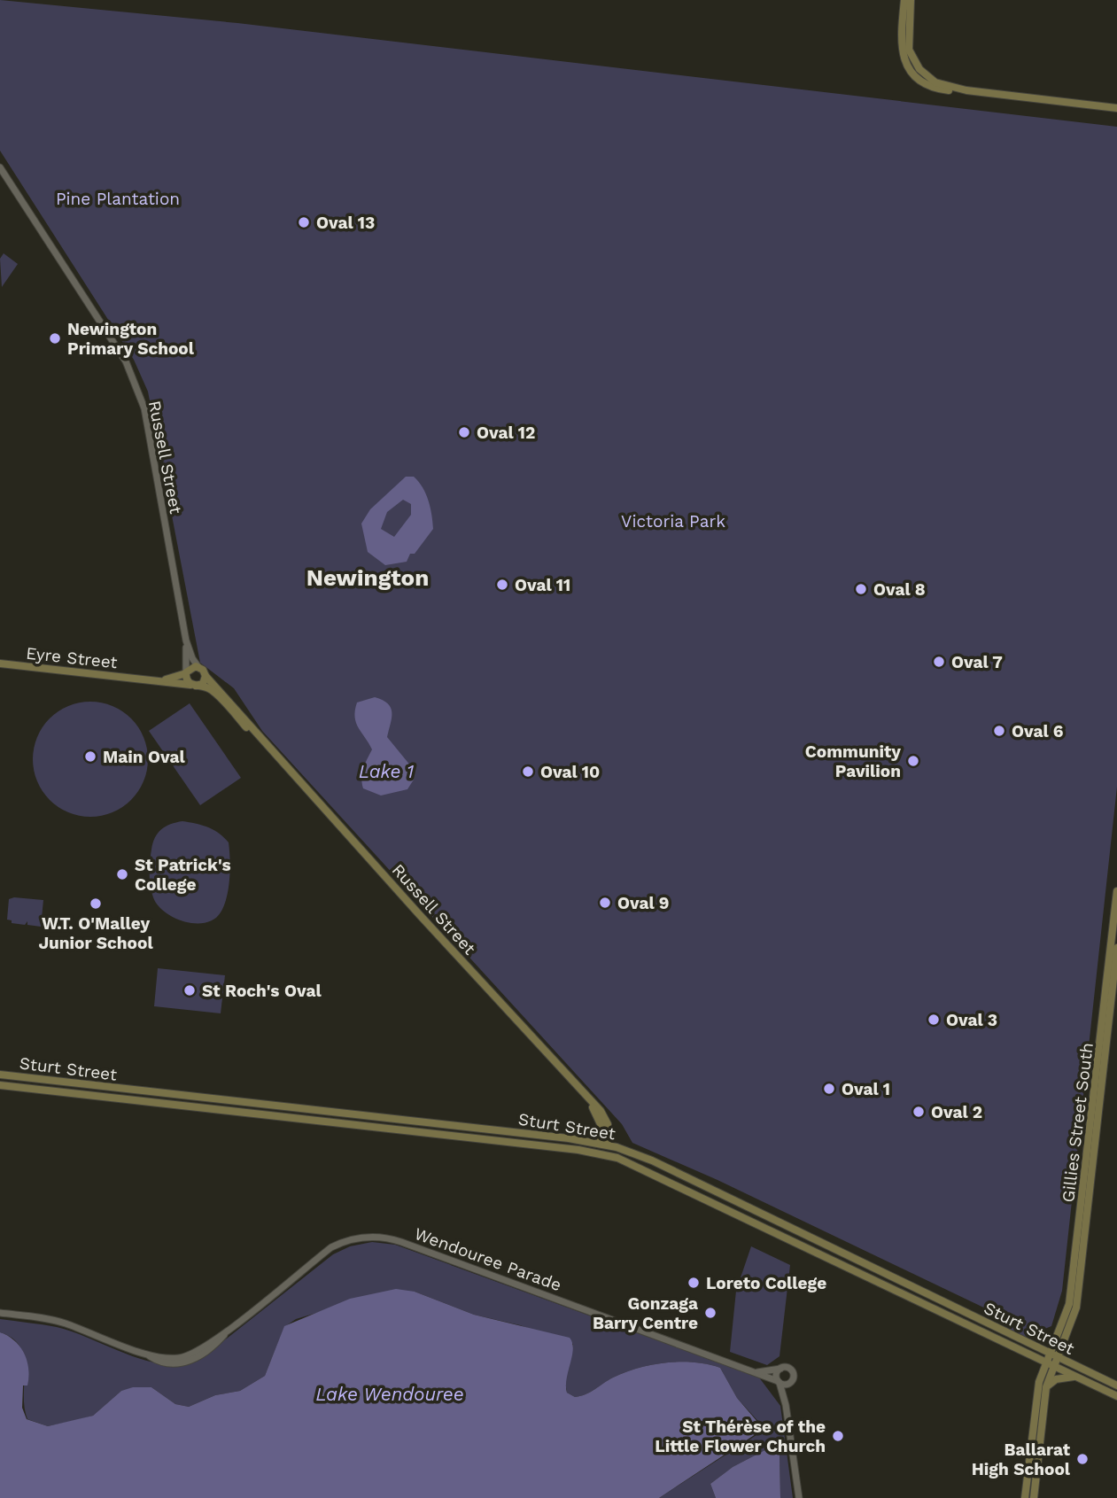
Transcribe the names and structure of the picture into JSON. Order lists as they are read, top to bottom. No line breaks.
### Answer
{"streets":{"main road":["Russell Street","Eyre Street","Sturt Street","Gillies Street South"],"street":["Wendouree Parade"]},"crossings":[["Russell Street","Eyre Street"],["Russell Street","Sturt Street"],["Sturt Street","Gillies Street South"]],"districts":["Newington"],"water":["Lake 1","Lake Wendouree"],"parks":["Pine Plantation","Victoria Park"],"places":["Oval 13","Newington Primary School","Oval 12","Oval 11","Oval 8","Oval 7","Oval 6","Main Oval","Community Pavilion","Oval 10","St Patrick's College","Oval 9","W.T. O'Malley Junior School","St Roch's Oval","Oval 3","Oval 1","Oval 2","Loreto College","Gonzaga Barry Centre","St Thérèse of the Little Flower Church","Ballarat High School"]}
